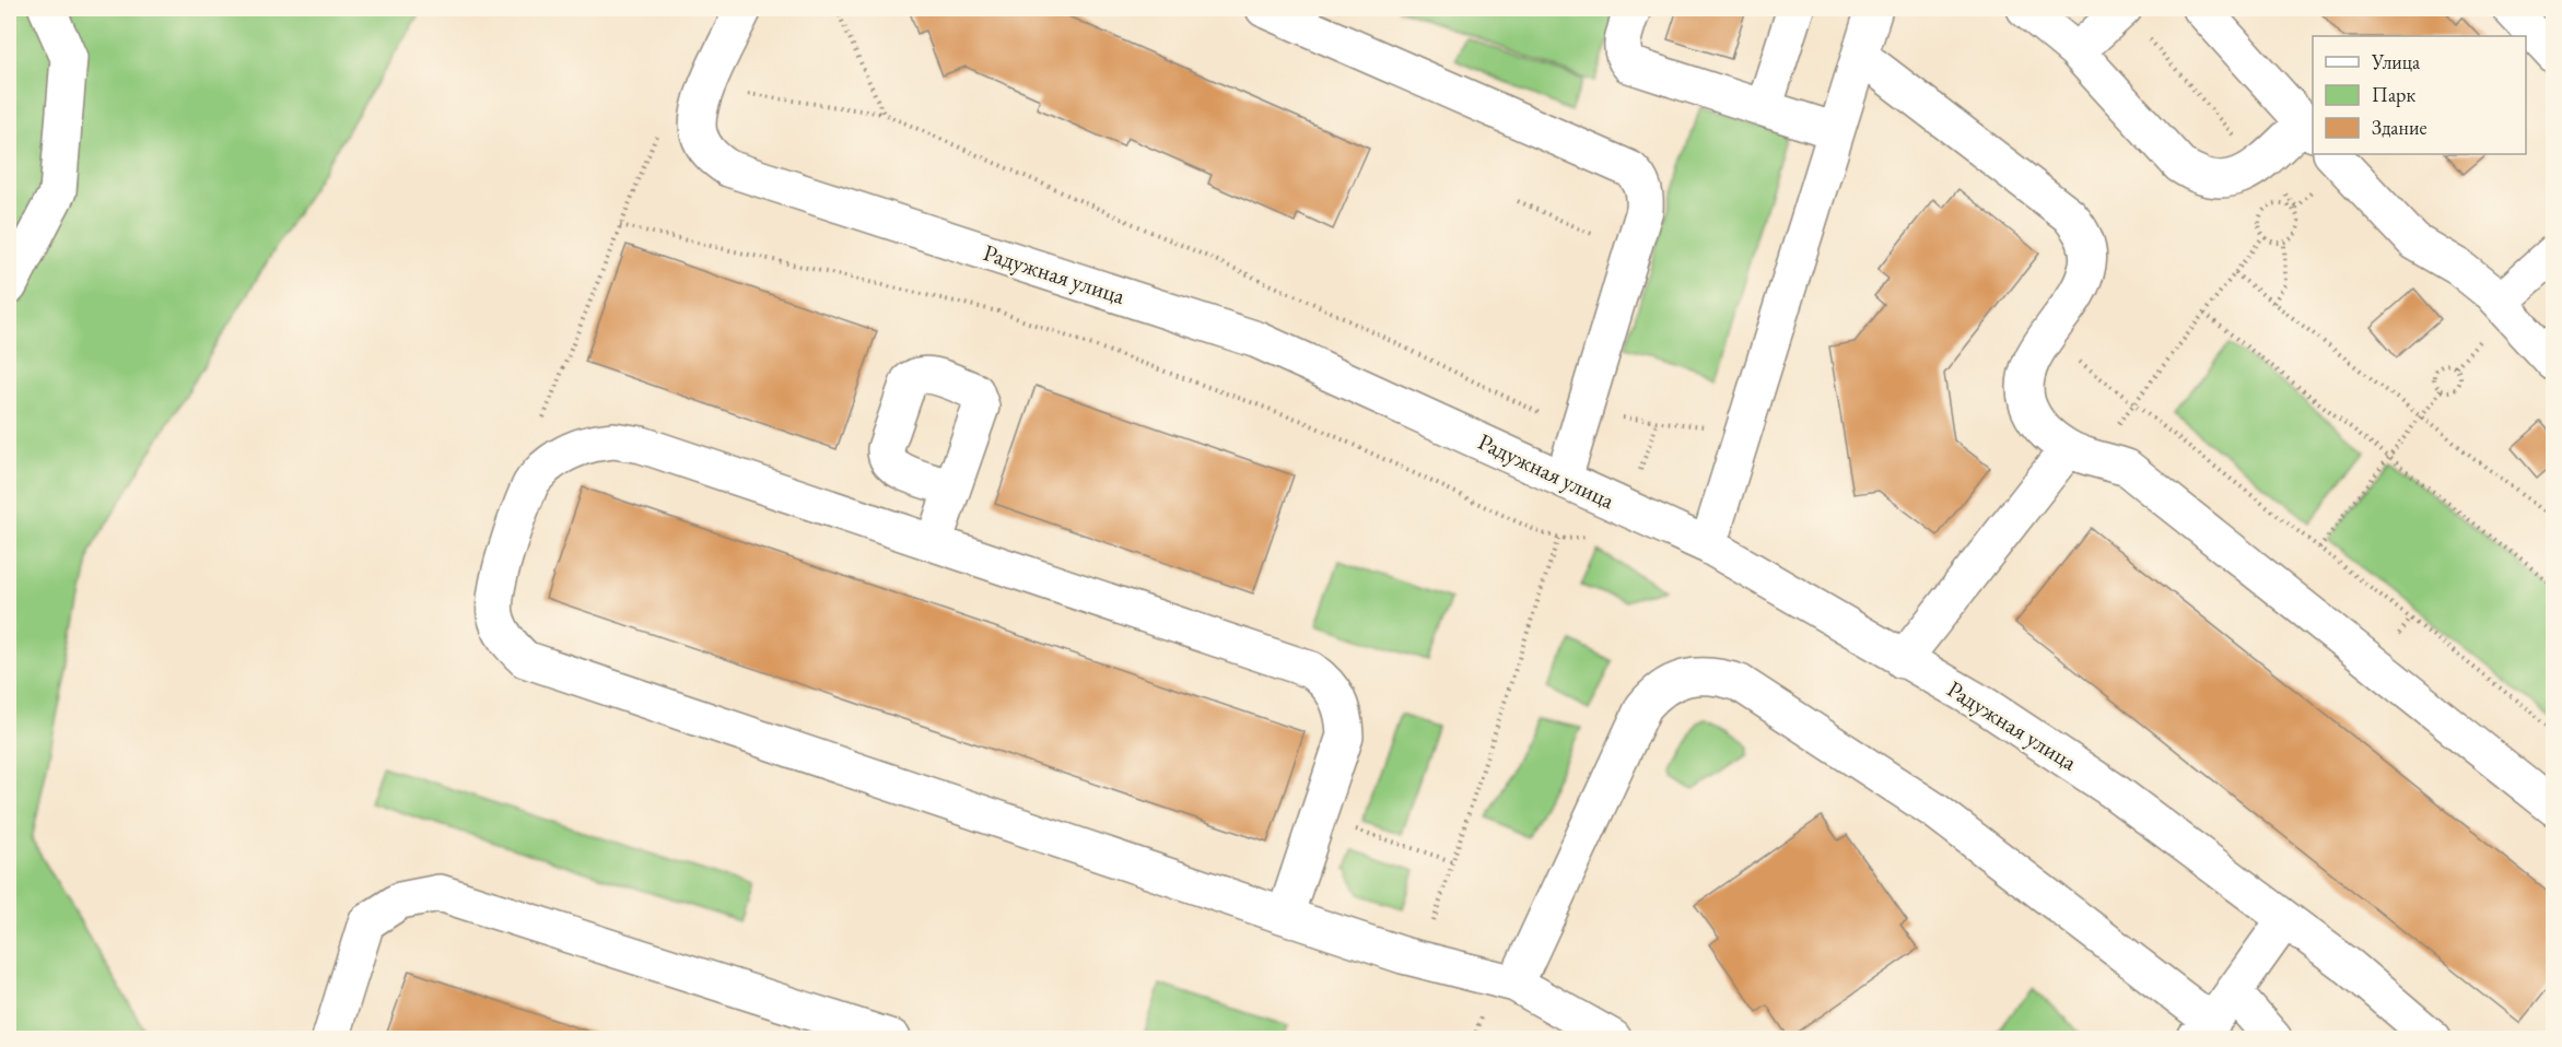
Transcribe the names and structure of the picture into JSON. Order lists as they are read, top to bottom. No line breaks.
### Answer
{"streets":{"street":["Радужная улица"]},"legend":["Улица","Парк","Здание"]}
